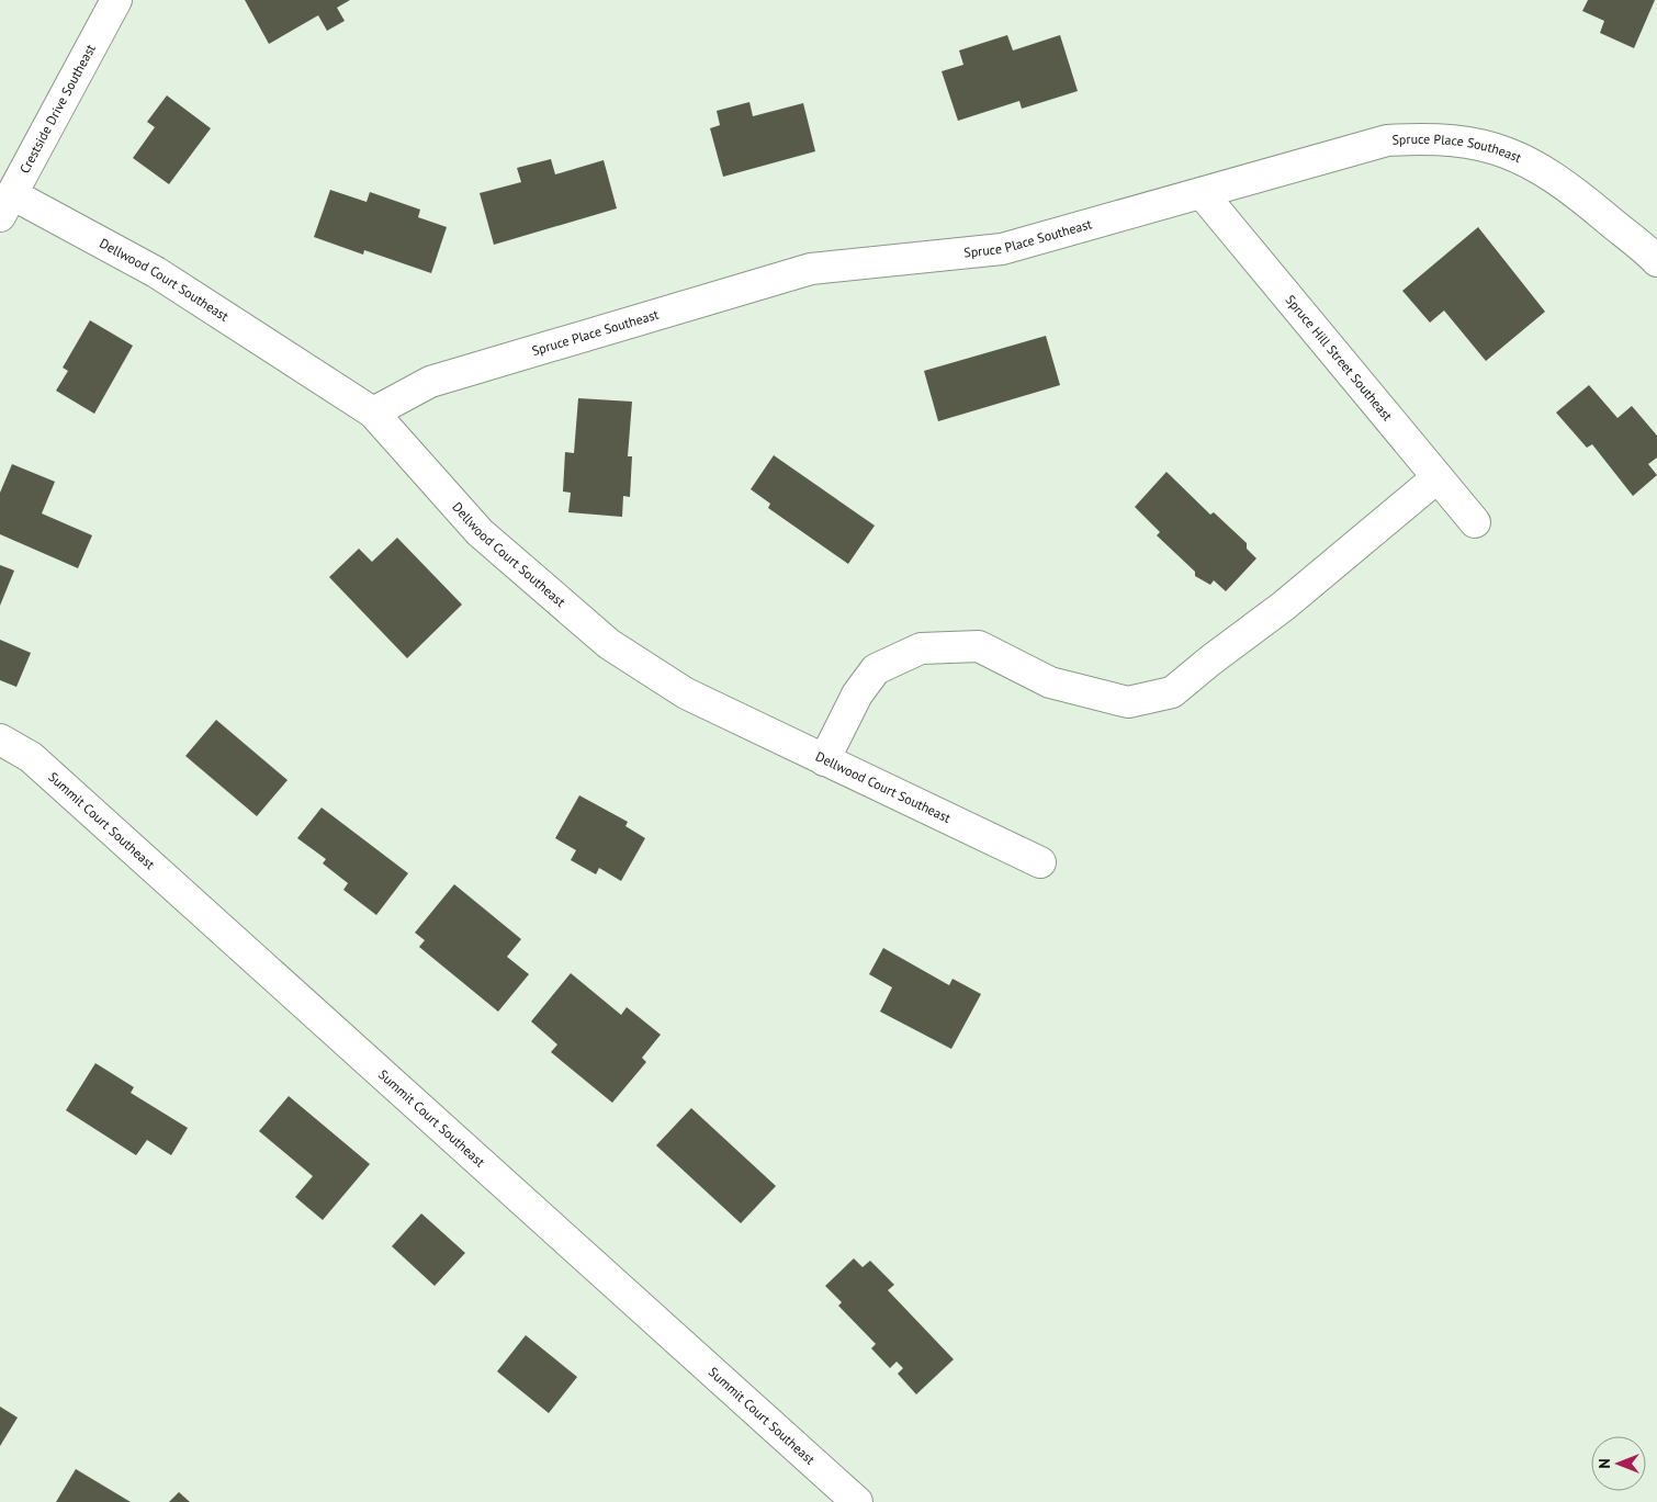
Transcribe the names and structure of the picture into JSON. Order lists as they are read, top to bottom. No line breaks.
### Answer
{"streets":{"street":["Crestside Drive Southeast","Spruce Place Southeast","Dellwood Court Southeast","Spruce Hill Street Southeast","Summit Court Southeast"]},"crossings":[["Crestside Drive Southeast","Dellwood Court Southeast"],["Spruce Place Southeast","Dellwood Court Southeast"],["Spruce Place Southeast","Spruce Hill Street Southeast"]],"north":"left"}
